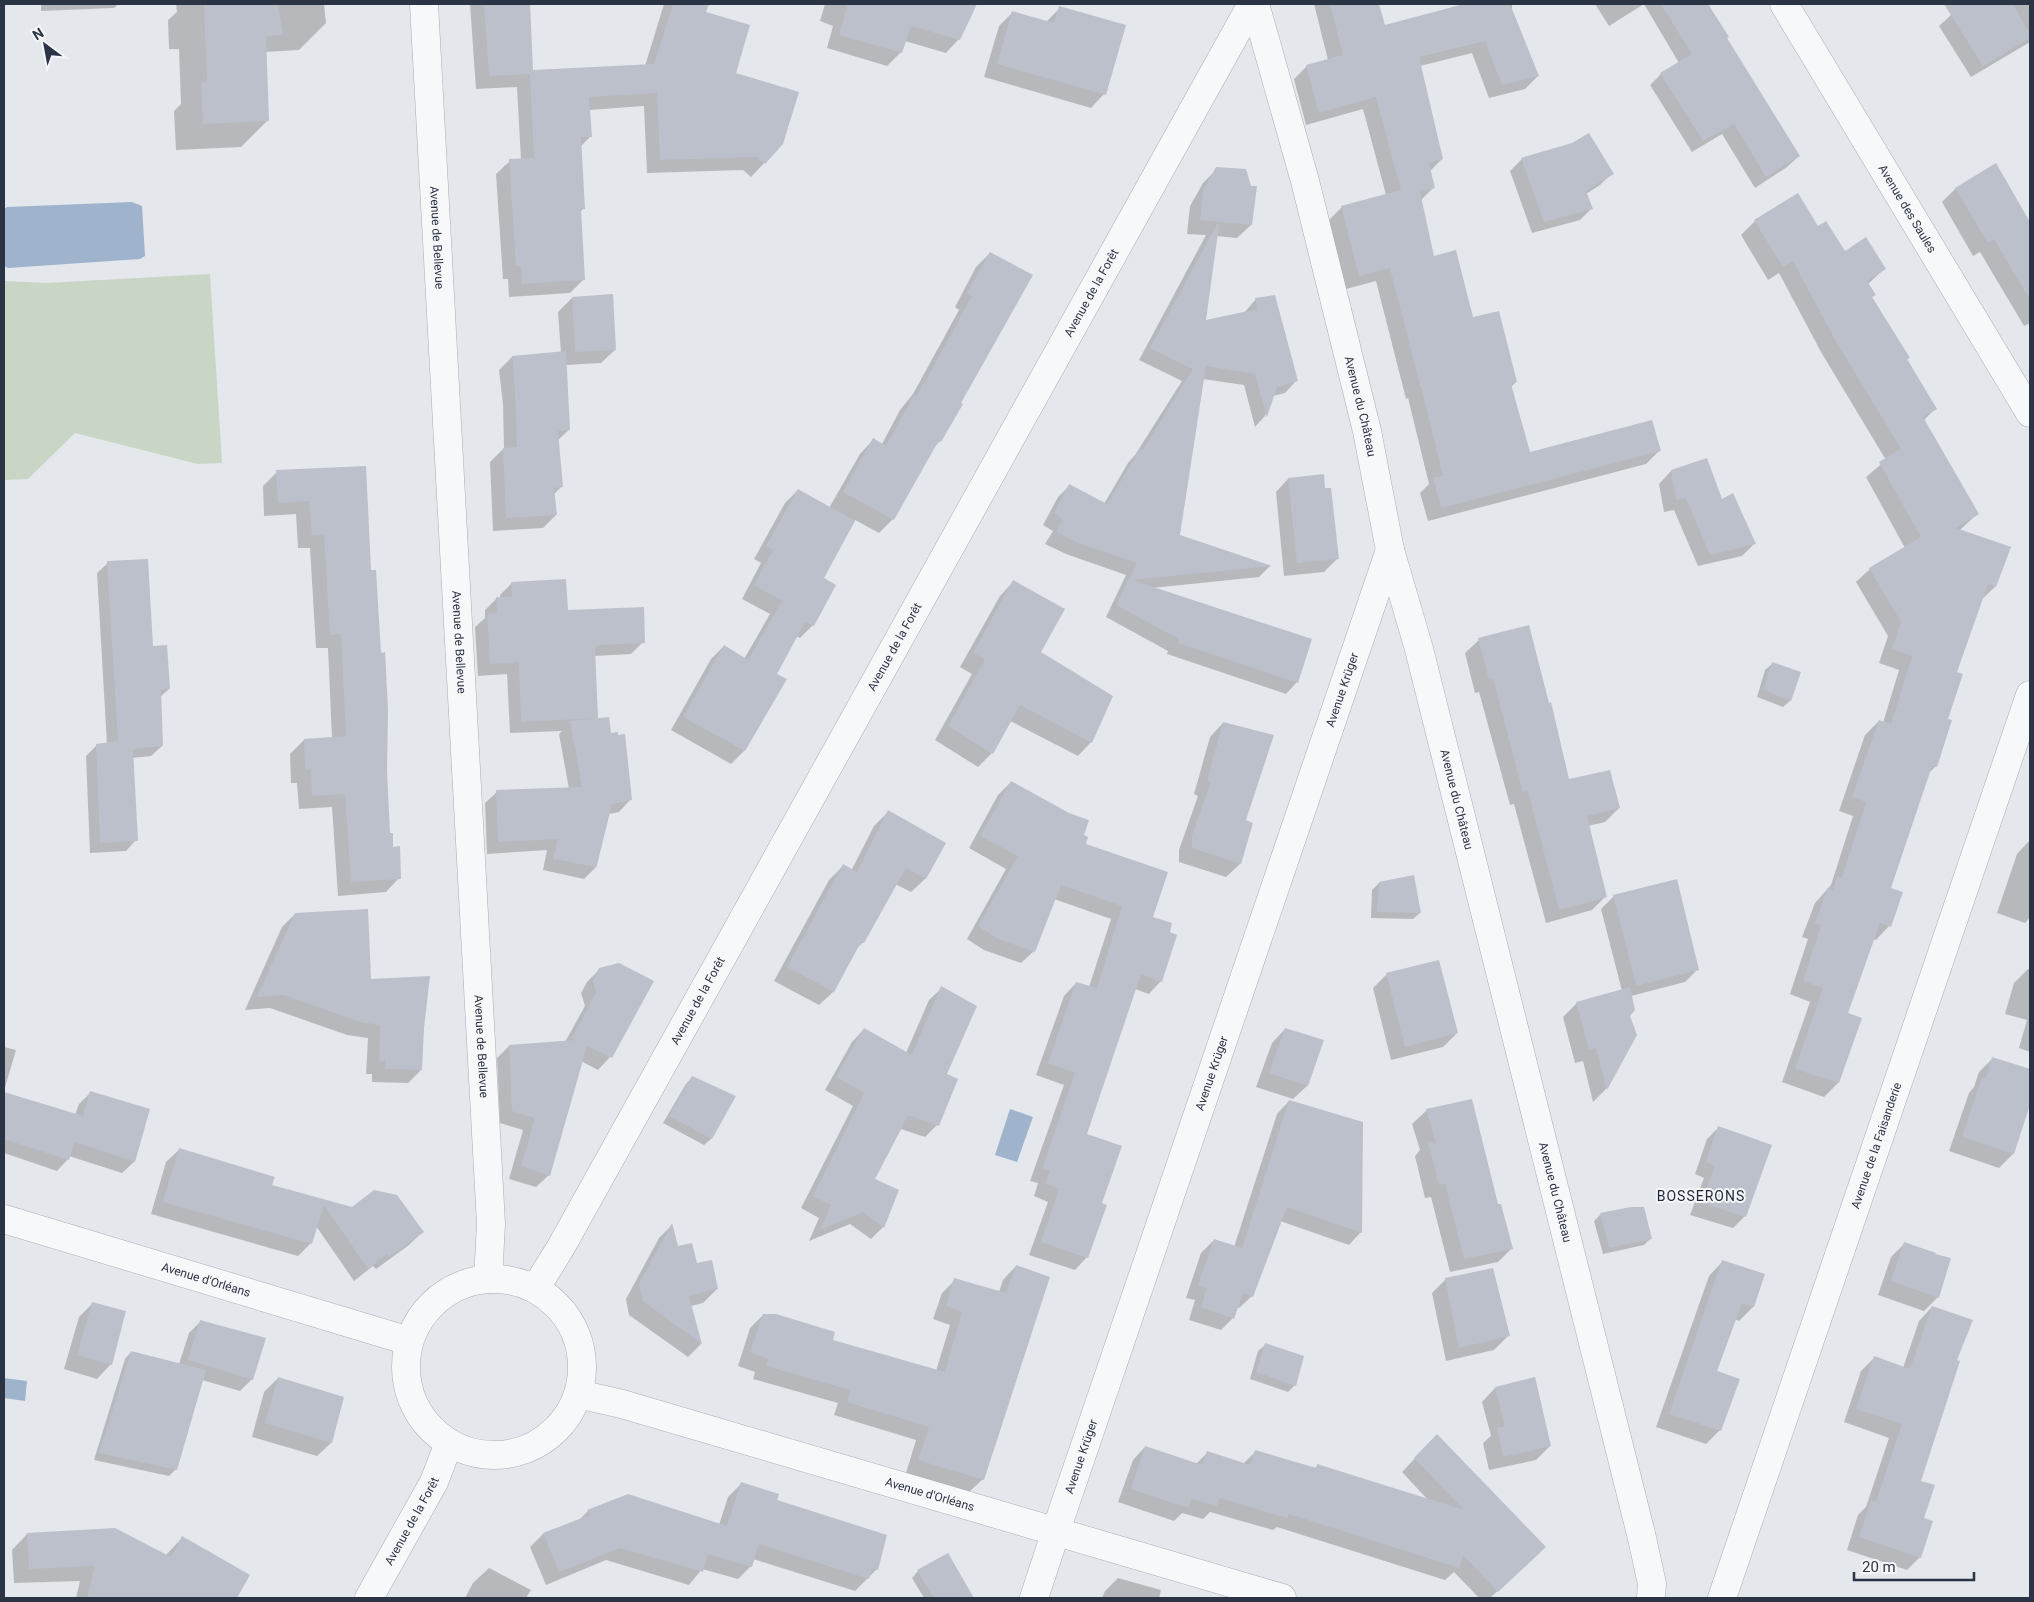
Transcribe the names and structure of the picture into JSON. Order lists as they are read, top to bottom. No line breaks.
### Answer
{"streets":{"street":["Avenue des Saules","Avenue de Bellevue","Avenue de la Forêt","Avenue du Château","Avenue Krüger","Avenue de la Faisanderie","Avenue d'Orléans"]},"crossings":[["Avenue de Bellevue","Avenue de la Forêt"],["Avenue de Bellevue","Avenue d'Orléans"],["Avenue de la Forêt","Avenue du Château"],["Avenue de la Forêt","Avenue d'Orléans"],["Avenue du Château","Avenue Krüger"],["Avenue Krüger","Avenue d'Orléans"]],"districts":["BOSSERONS"],"scale_bar":"20 m","north":"top left"}
